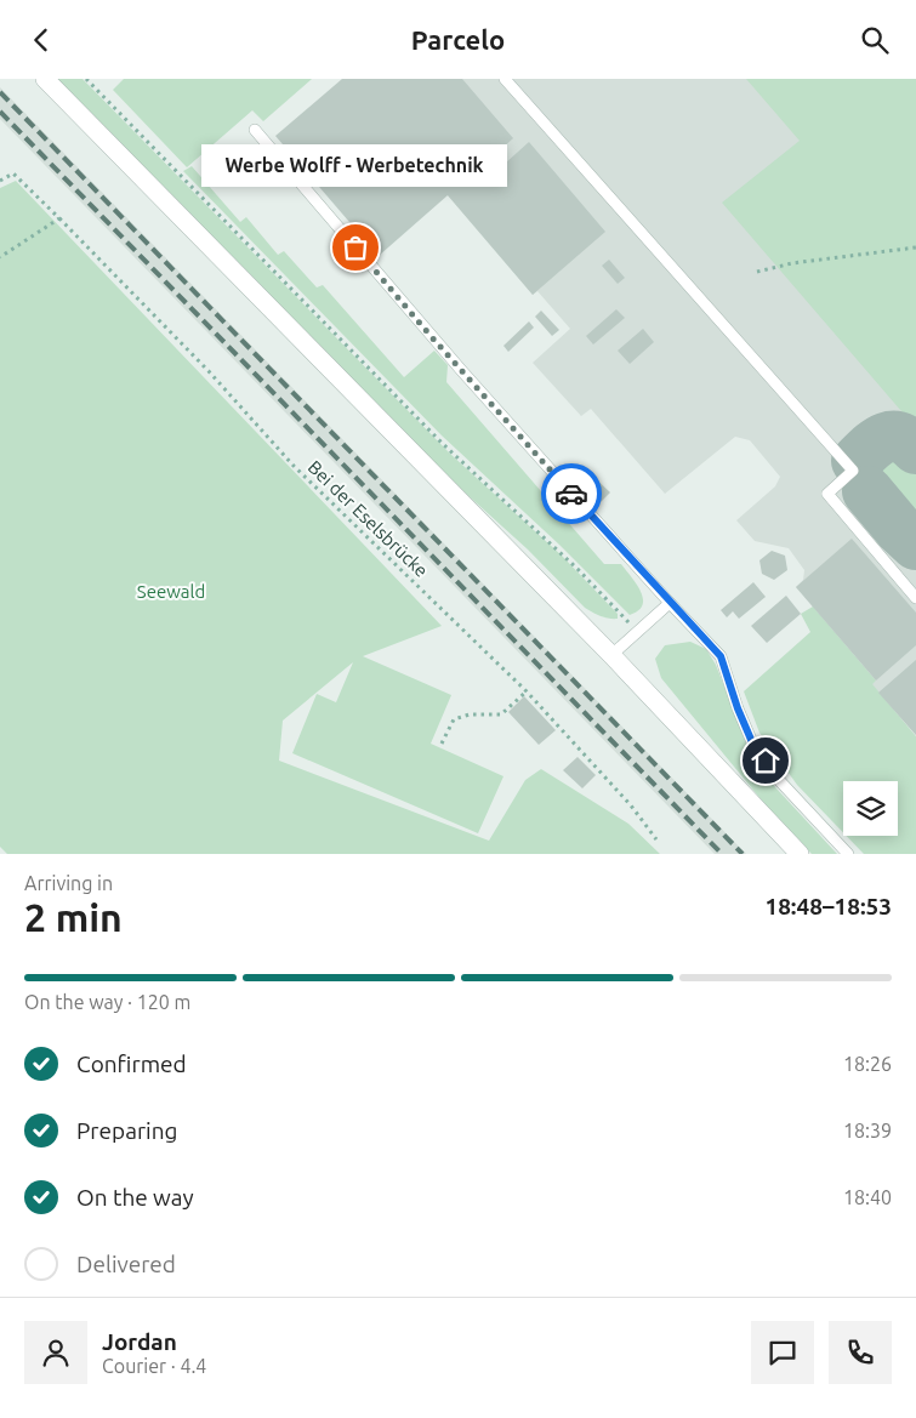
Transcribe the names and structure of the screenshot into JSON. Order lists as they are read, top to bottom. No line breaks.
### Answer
{"streets":{"path":["Bei der Eselsbrücke"]},"parks":["Seewald"],"places":["Werbe Wolff - Werbetechnik"],"page":{"header":"Parcelo","bubble":"Werbe Wolff - Werbetechnik","heading":["2 min","Arriving in","18:48–18:53"],"panel":["Jordan","Courier · 4.4"],"bar":"On the way · 120 m","list":[["Confirmed","18:26"],["Preparing","18:39"],["On the way","18:40"],"Delivered"]}}
